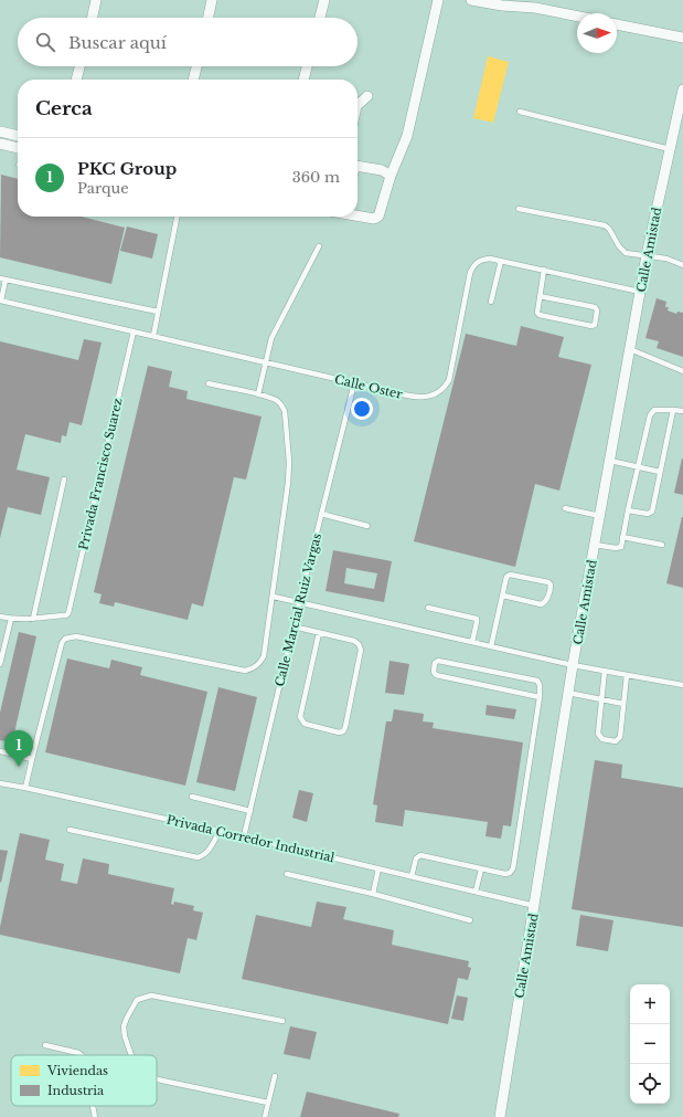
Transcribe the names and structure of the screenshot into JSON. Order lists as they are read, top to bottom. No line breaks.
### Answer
{"streets":{"street":["Calle Amistad"],"lane":["Calle Oster","Privada Francisco Suarez","Calle Marcial Ruiz Vargas","Privada Corredor Industrial"]},"crossings":[["Calle Amistad","Calle Oster"],["Calle Amistad","Privada Corredor Industrial"],["Calle Oster","Privada Francisco Suarez"],["Calle Oster","Calle Marcial Ruiz Vargas"],["Calle Marcial Ruiz Vargas","Privada Corredor Industrial"]],"legend":["Viviendas","Industria"],"north":"right","page":{"search":"Buscar aquí","heading":"Cerca","list":[{"mark":"1","name":"PKC Group","note":"Parque","value":"360 m"}],"pins":"1","map_buttons":["+","−"]}}
